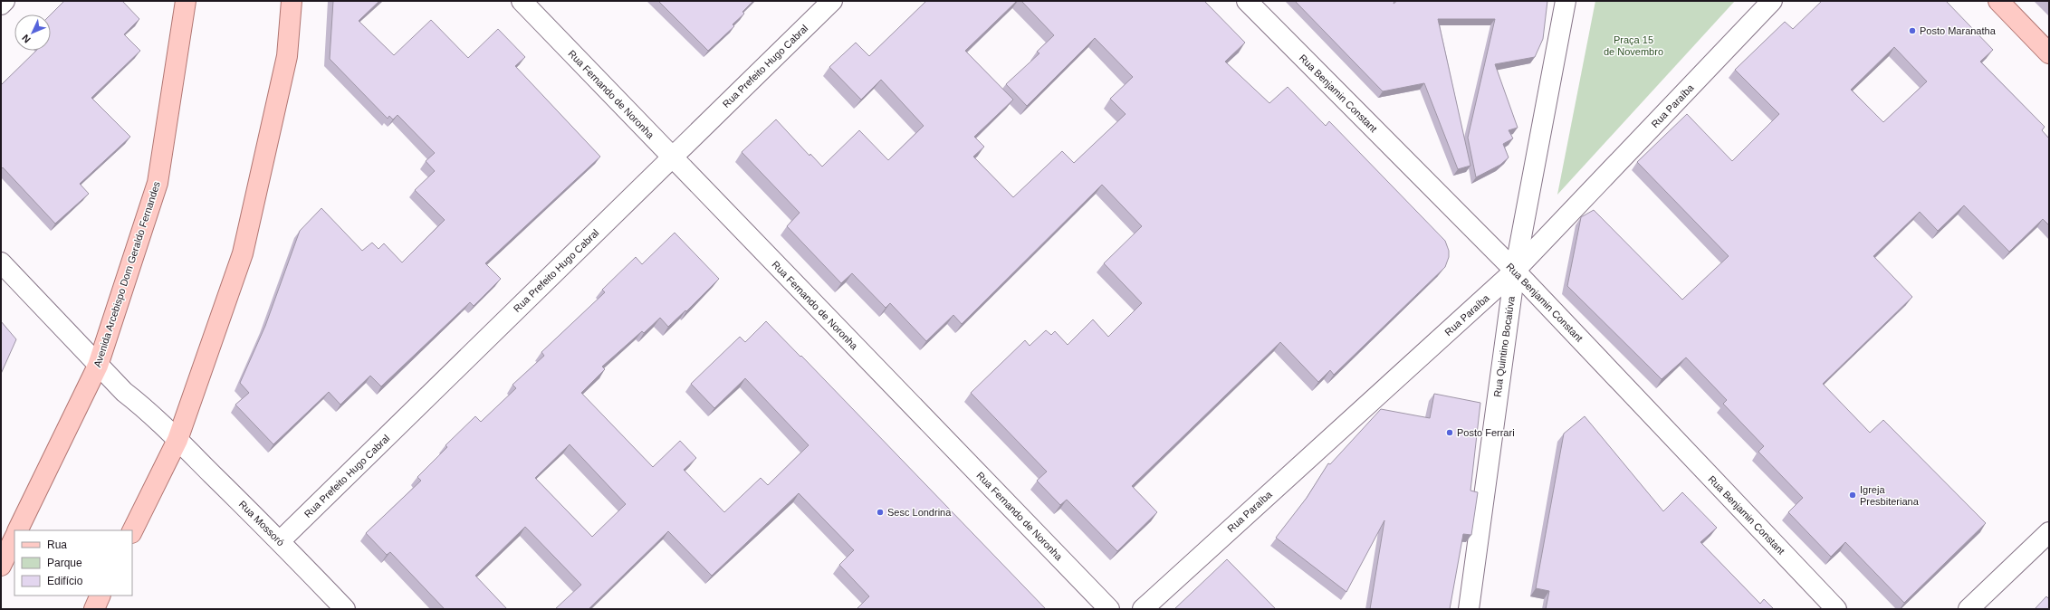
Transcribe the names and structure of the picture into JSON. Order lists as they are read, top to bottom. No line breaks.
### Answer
{"streets":{"main road":["Avenida Arcebispo Dom Geraldo Fernandes"],"street":["Rua Prefeito Hugo Cabral","Rua Benjamin Constant","Rua Fernando de Noronha","Rua Paraíba","Rua Quintino Bocaiúva","Rua Mossoró"]},"crossings":[["Rua Prefeito Hugo Cabral","Rua Fernando de Noronha"],["Rua Prefeito Hugo Cabral","Rua Mossoró"],["Rua Benjamin Constant","Rua Paraíba"],["Rua Benjamin Constant","Rua Quintino Bocaiúva"],["Rua Paraíba","Rua Quintino Bocaiúva"],["Avenida Arcebispo Dom Geraldo Fernandes","Rua Mossoró"]],"parks":["Praça 15 de Novembro"],"places":["Posto Maranatha","Posto Ferrari","Igreja Presbiteriana","Sesc Londrina"],"legend":["Rua","Parque","Edifício"],"north":"bottom left"}
